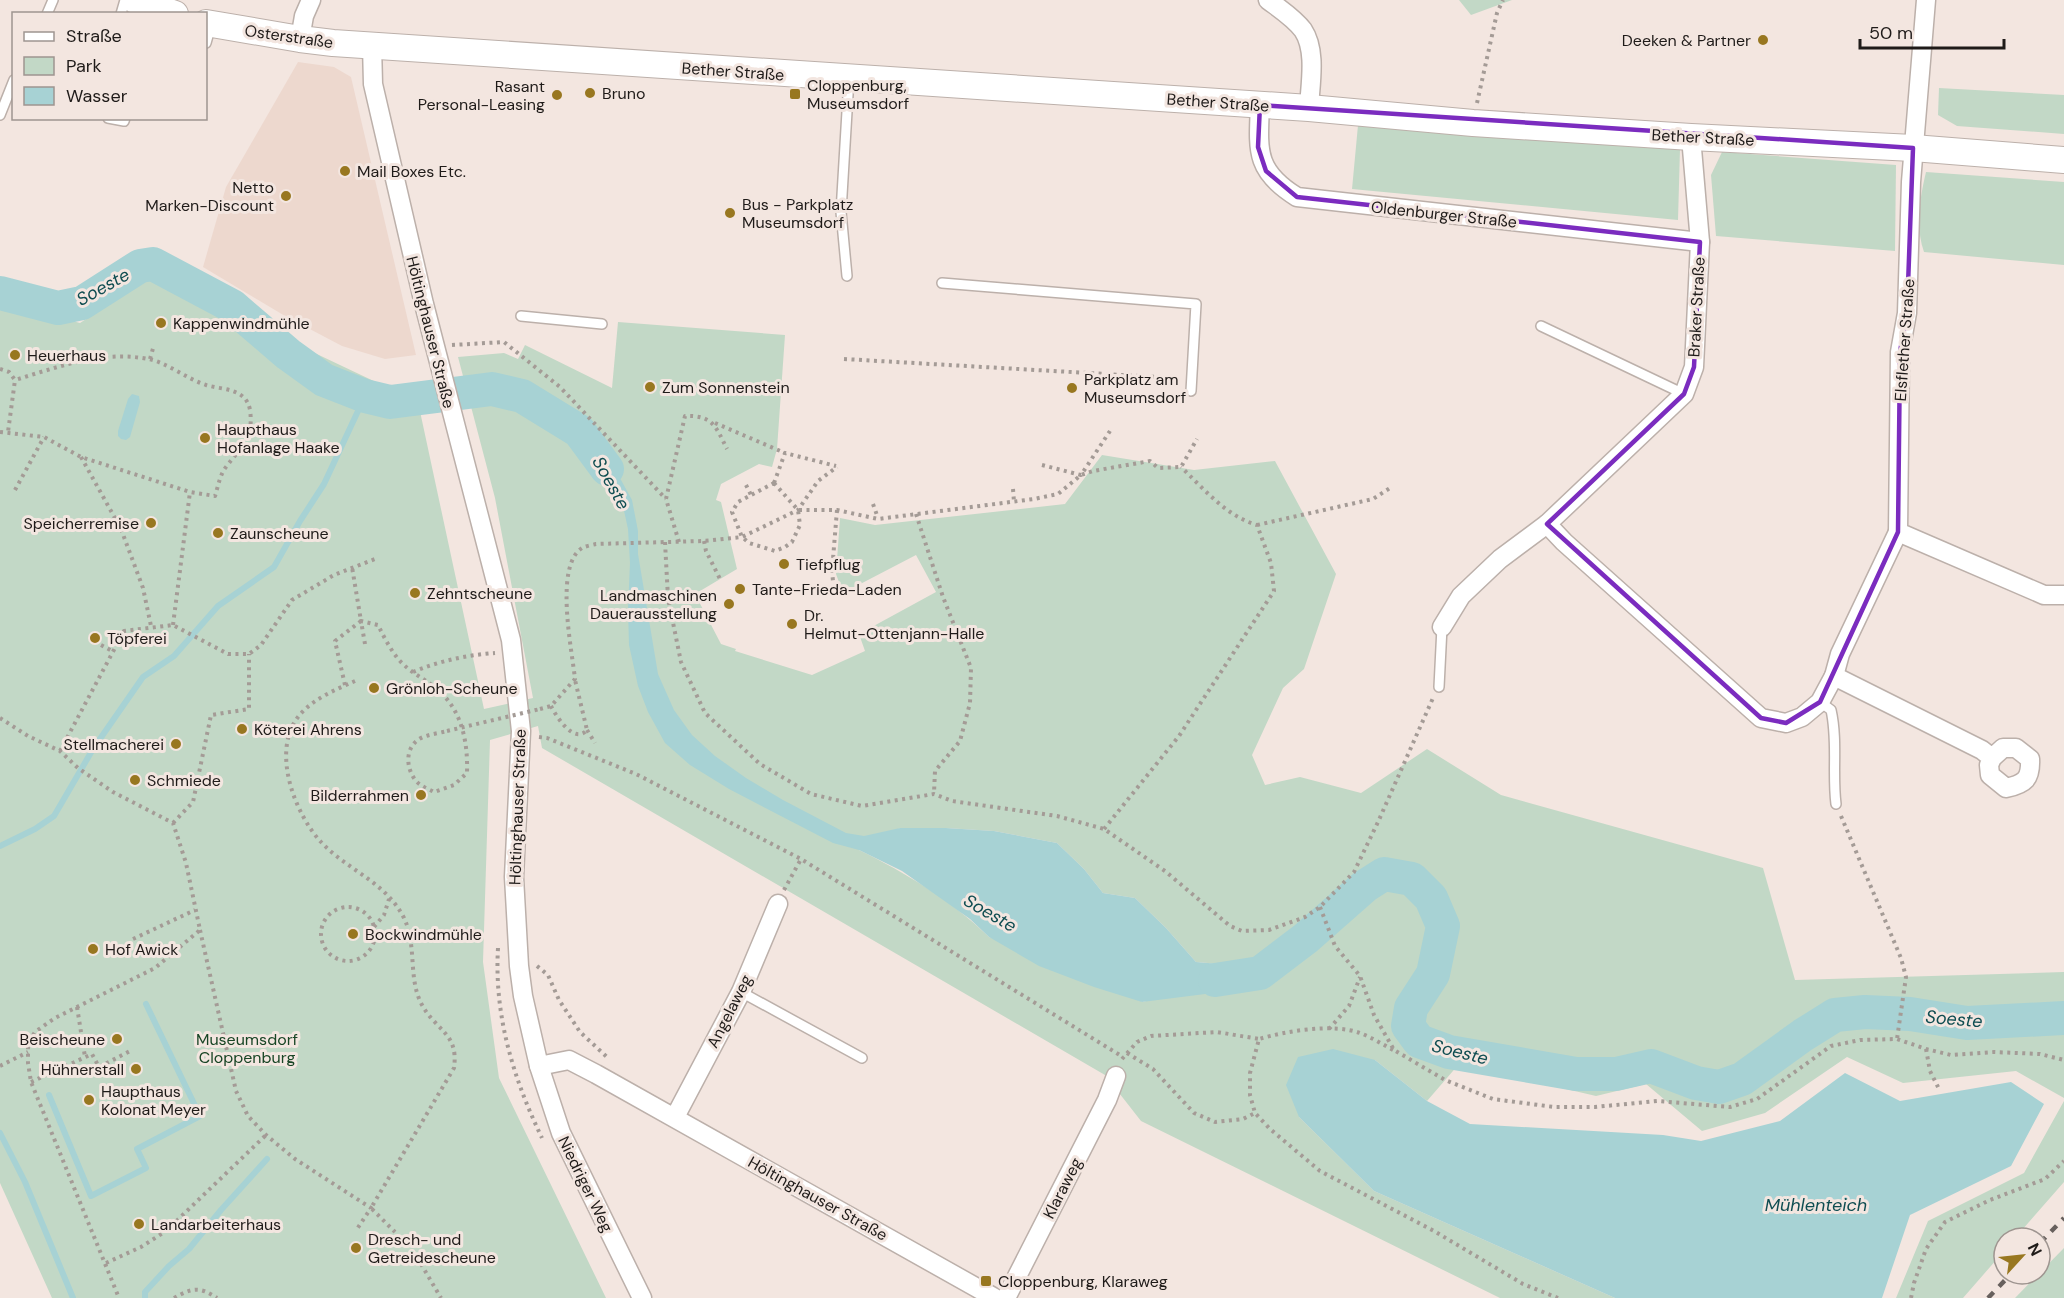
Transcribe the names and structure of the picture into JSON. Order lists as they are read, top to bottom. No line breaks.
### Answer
{"streets":{"street":["Osterstraße","Bether Straße","Oldenburger Straße","Braker Straße","Höltinghauser Straße","Elsflether Straße","Angelaweg","Niedriger Weg","Klaraweg"]},"crossings":[["Osterstraße","Bether Straße"],["Osterstraße","Höltinghauser Straße"],["Bether Straße","Oldenburger Straße"],["Bether Straße","Braker Straße"],["Bether Straße","Höltinghauser Straße"],["Bether Straße","Elsflether Straße"],["Oldenburger Straße","Braker Straße"],["Höltinghauser Straße","Angelaweg"],["Höltinghauser Straße","Niedriger Weg"]],"water":["Soeste","Mühlenteich"],"parks":["Museumsdorf Cloppenburg"],"places":{"other":["Deeken & Partner","Bruno","Rasant Personal-Leasing","Mail Boxes Etc.","Netto Marken-Discount","Bus - Parkplatz Museumsdorf","Kappenwindmühle","Heuerhaus","Zum Sonnenstein","Parkplatz am Museumsdorf","Haupthaus Hofanlage Haake","Speicherremise","Zaunscheune","Tiefpflug","Tante-Frieda-Laden","Zehntscheune","Landmaschinen Dauerausstellung","Dr. Helmut-Ottenjann-Halle","Töpferei","Grönloh-Scheune","Köterei Ahrens","Stellmacherei","Schmiede","Bilderrahmen","Bockwindmühle","Hof Awick","Beischeune","Hühnerstall","Haupthaus Kolonat Meyer","Landarbeiterhaus","Dresch- und Getreidescheune"],"transit":["Cloppenburg, Museumsdorf","Cloppenburg, Klaraweg"]},"legend":["Straße","Park","Wasser"],"scale_bar":"50 m","north":"top right"}
